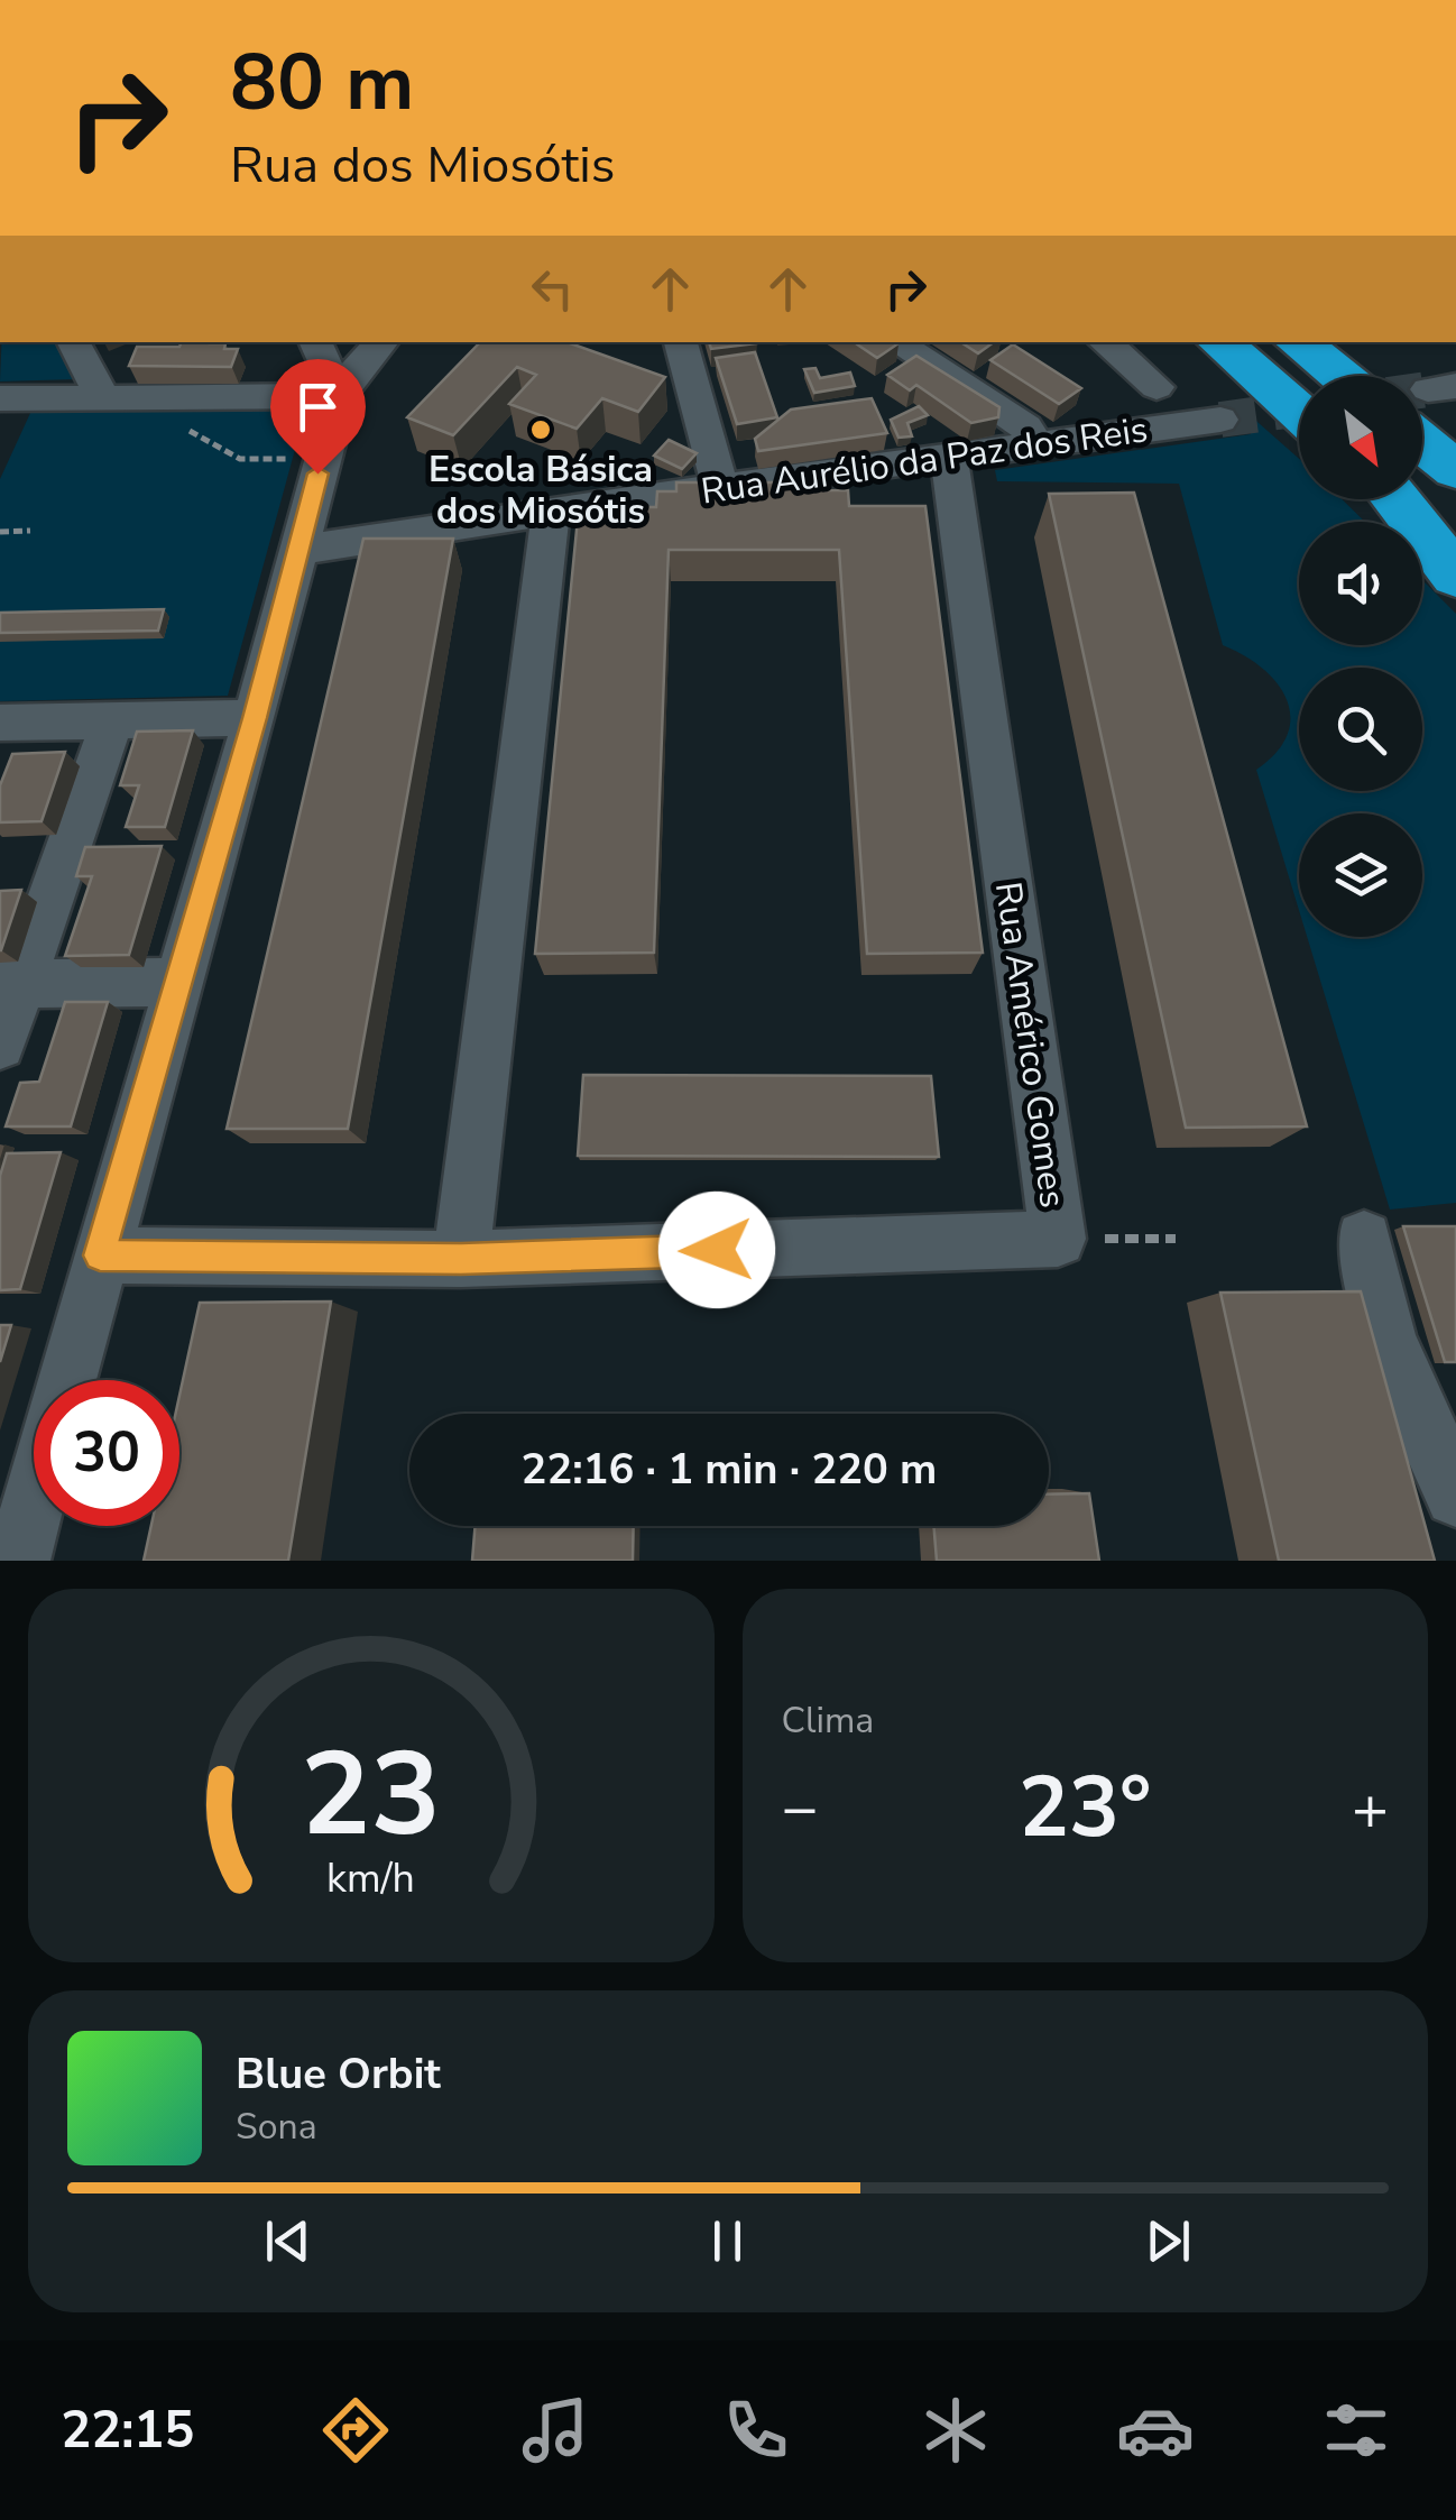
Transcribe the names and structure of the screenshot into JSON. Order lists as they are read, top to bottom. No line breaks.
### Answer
{"streets":{"street":["Rua Aurélio da Paz dos Reis","Rua Américo Gomes"]},"crossings":[["Rua Aurélio da Paz dos Reis","Rua Américo Gomes"]],"places":["Escola Básica dos Miosótis"],"north":"bottom right","page":{"turn":["80 m","Rua dos Miosótis"],"limit":"30","trip":"22:16 · 1 min · 220 m","tile":"Clima","heat":["−","23°","+"],"song":["Blue Orbit","Sona"],"tabs":"22:15","gauge":["23","km/h"]}}
